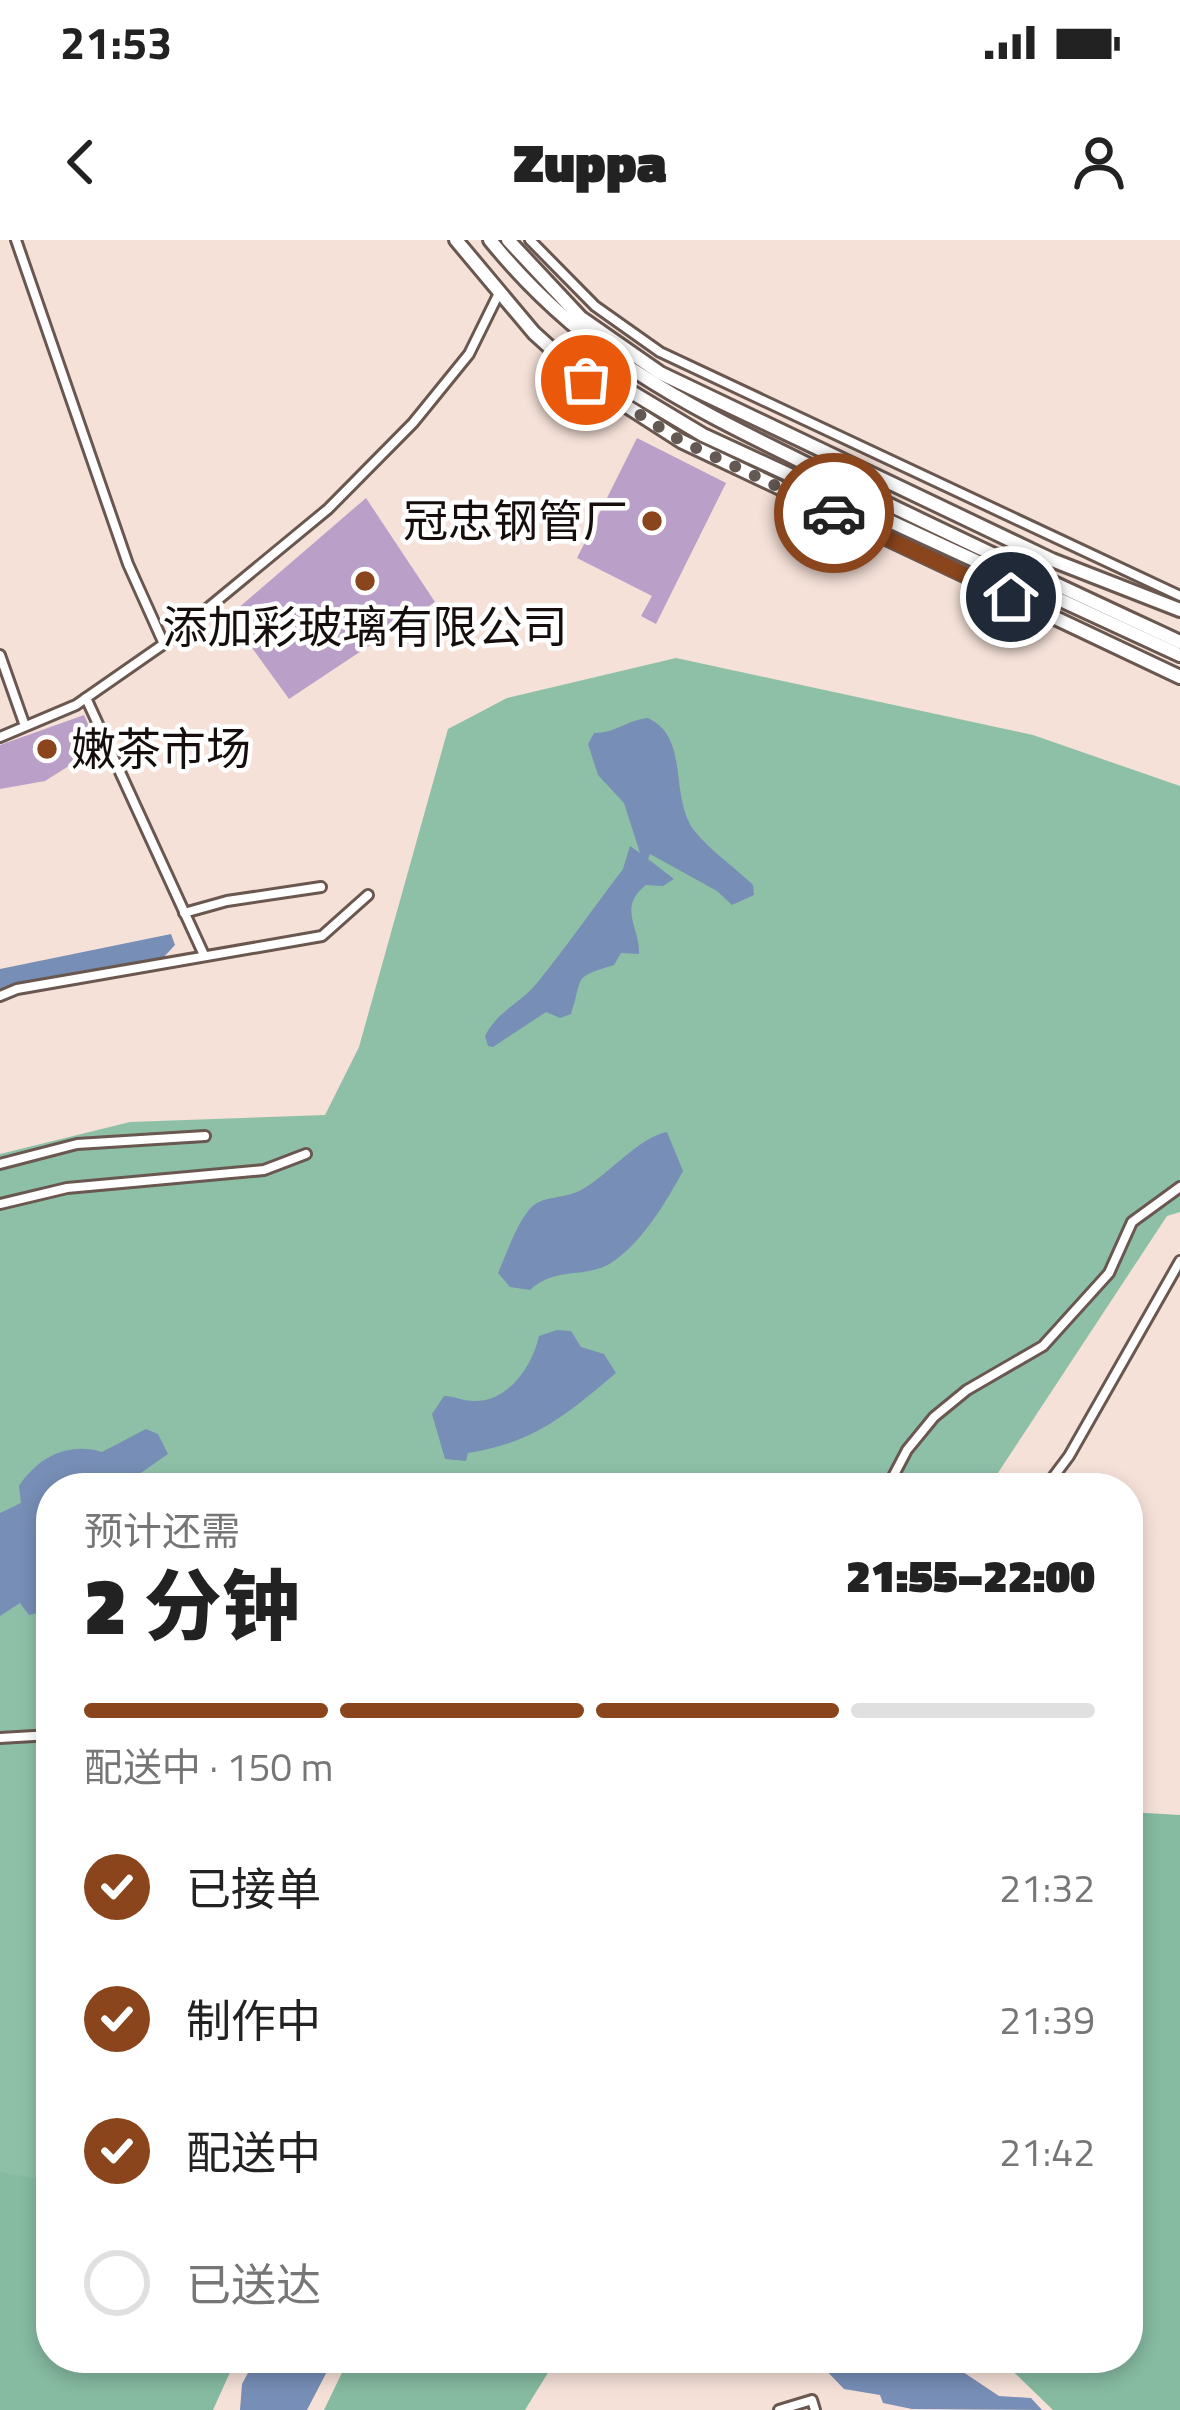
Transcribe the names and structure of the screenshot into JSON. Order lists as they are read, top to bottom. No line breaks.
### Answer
{"places":["冠忠钢管厂","添加彩玻璃有限公司","嫩茶市场"],"page":{"status":"21:53","header":"Zuppa","heading":["2 分钟","预计还需","21:55–22:00"],"bar":"配送中 · 150 m","list":[["已接单","21:32"],["制作中","21:39"],["配送中","21:42"],"已送达"]}}
